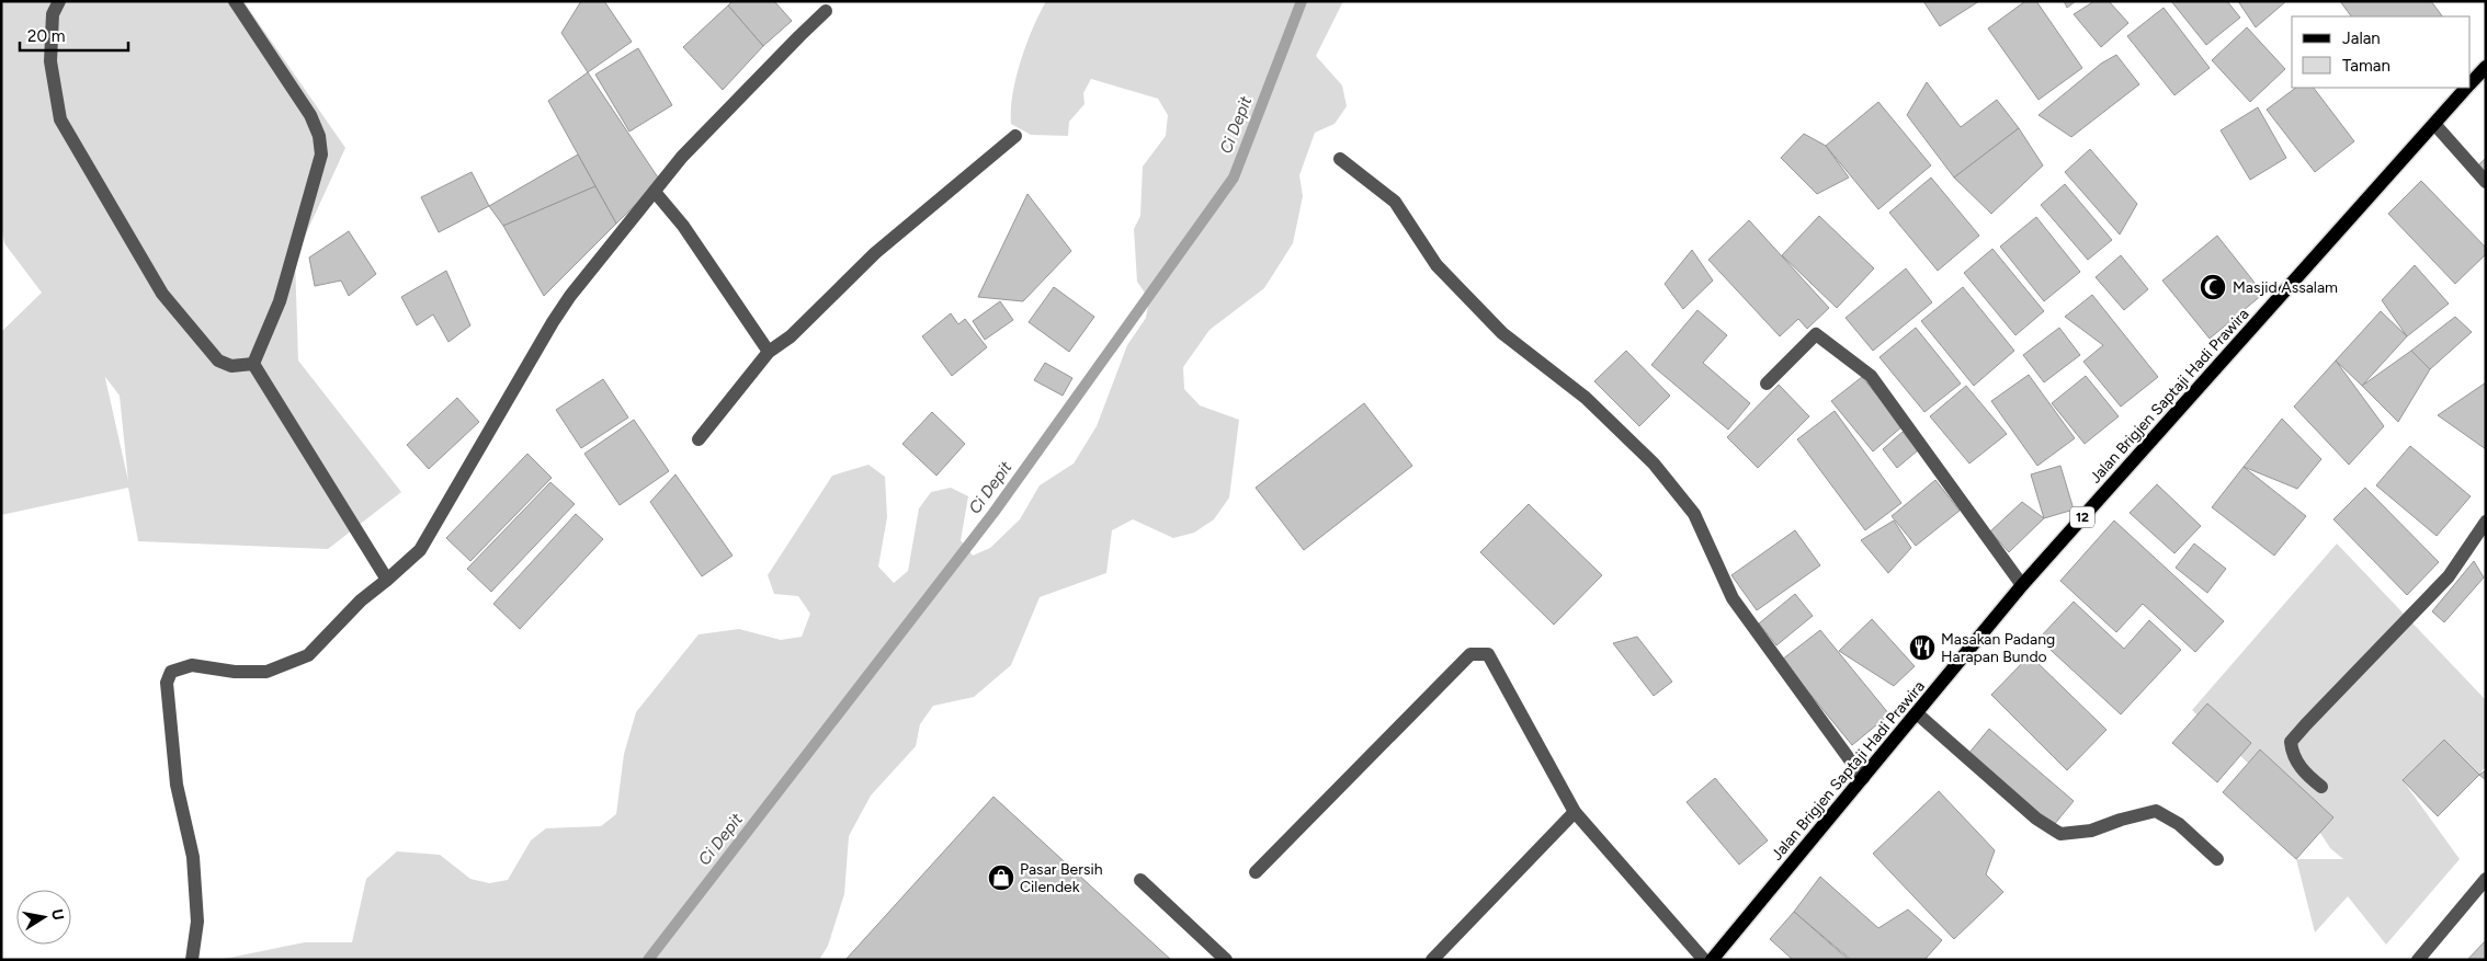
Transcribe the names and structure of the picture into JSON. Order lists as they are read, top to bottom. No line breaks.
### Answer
{"streets":{"main road":["Jalan Brigjen Saptaji Hadi Prawira","12"]},"water":["Ci Depit"],"places":{"mosque":["Masjid Assalam"],"restaurant":["Masakan Padang Harapan Bundo"],"shop":["Pasar Bersih Cilendek"]},"legend":["Jalan","Taman"],"scale_bar":"20 m","north":"right"}
